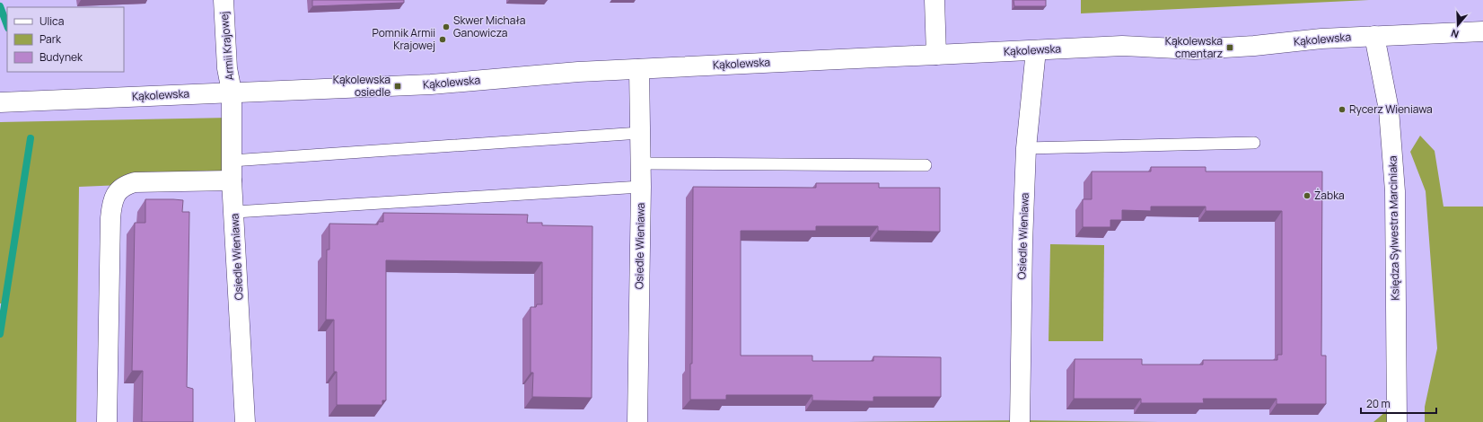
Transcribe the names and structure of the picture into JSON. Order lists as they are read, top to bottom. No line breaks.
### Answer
{"streets":{"street":["Kąkolewska","Armii Krajowej","Księdza Sylwestra Marciniaka","Osiedle Wieniawa"]},"crossings":[["Kąkolewska","Armii Krajowej"],["Kąkolewska","Księdza Sylwestra Marciniaka"],["Kąkolewska","Osiedle Wieniawa"],["Armii Krajowej","Osiedle Wieniawa"]],"places":{"other":["Skwer Michała Ganowicza","Pomnik Armii Krajowej","Rycerz Wieniawa","Żabka"],"transit":["Kąkolewska cmentarz","Kąkolewska osiedle"]},"legend":["Ulica","Park","Budynek"],"scale_bar":"20 m","north":"bottom"}
